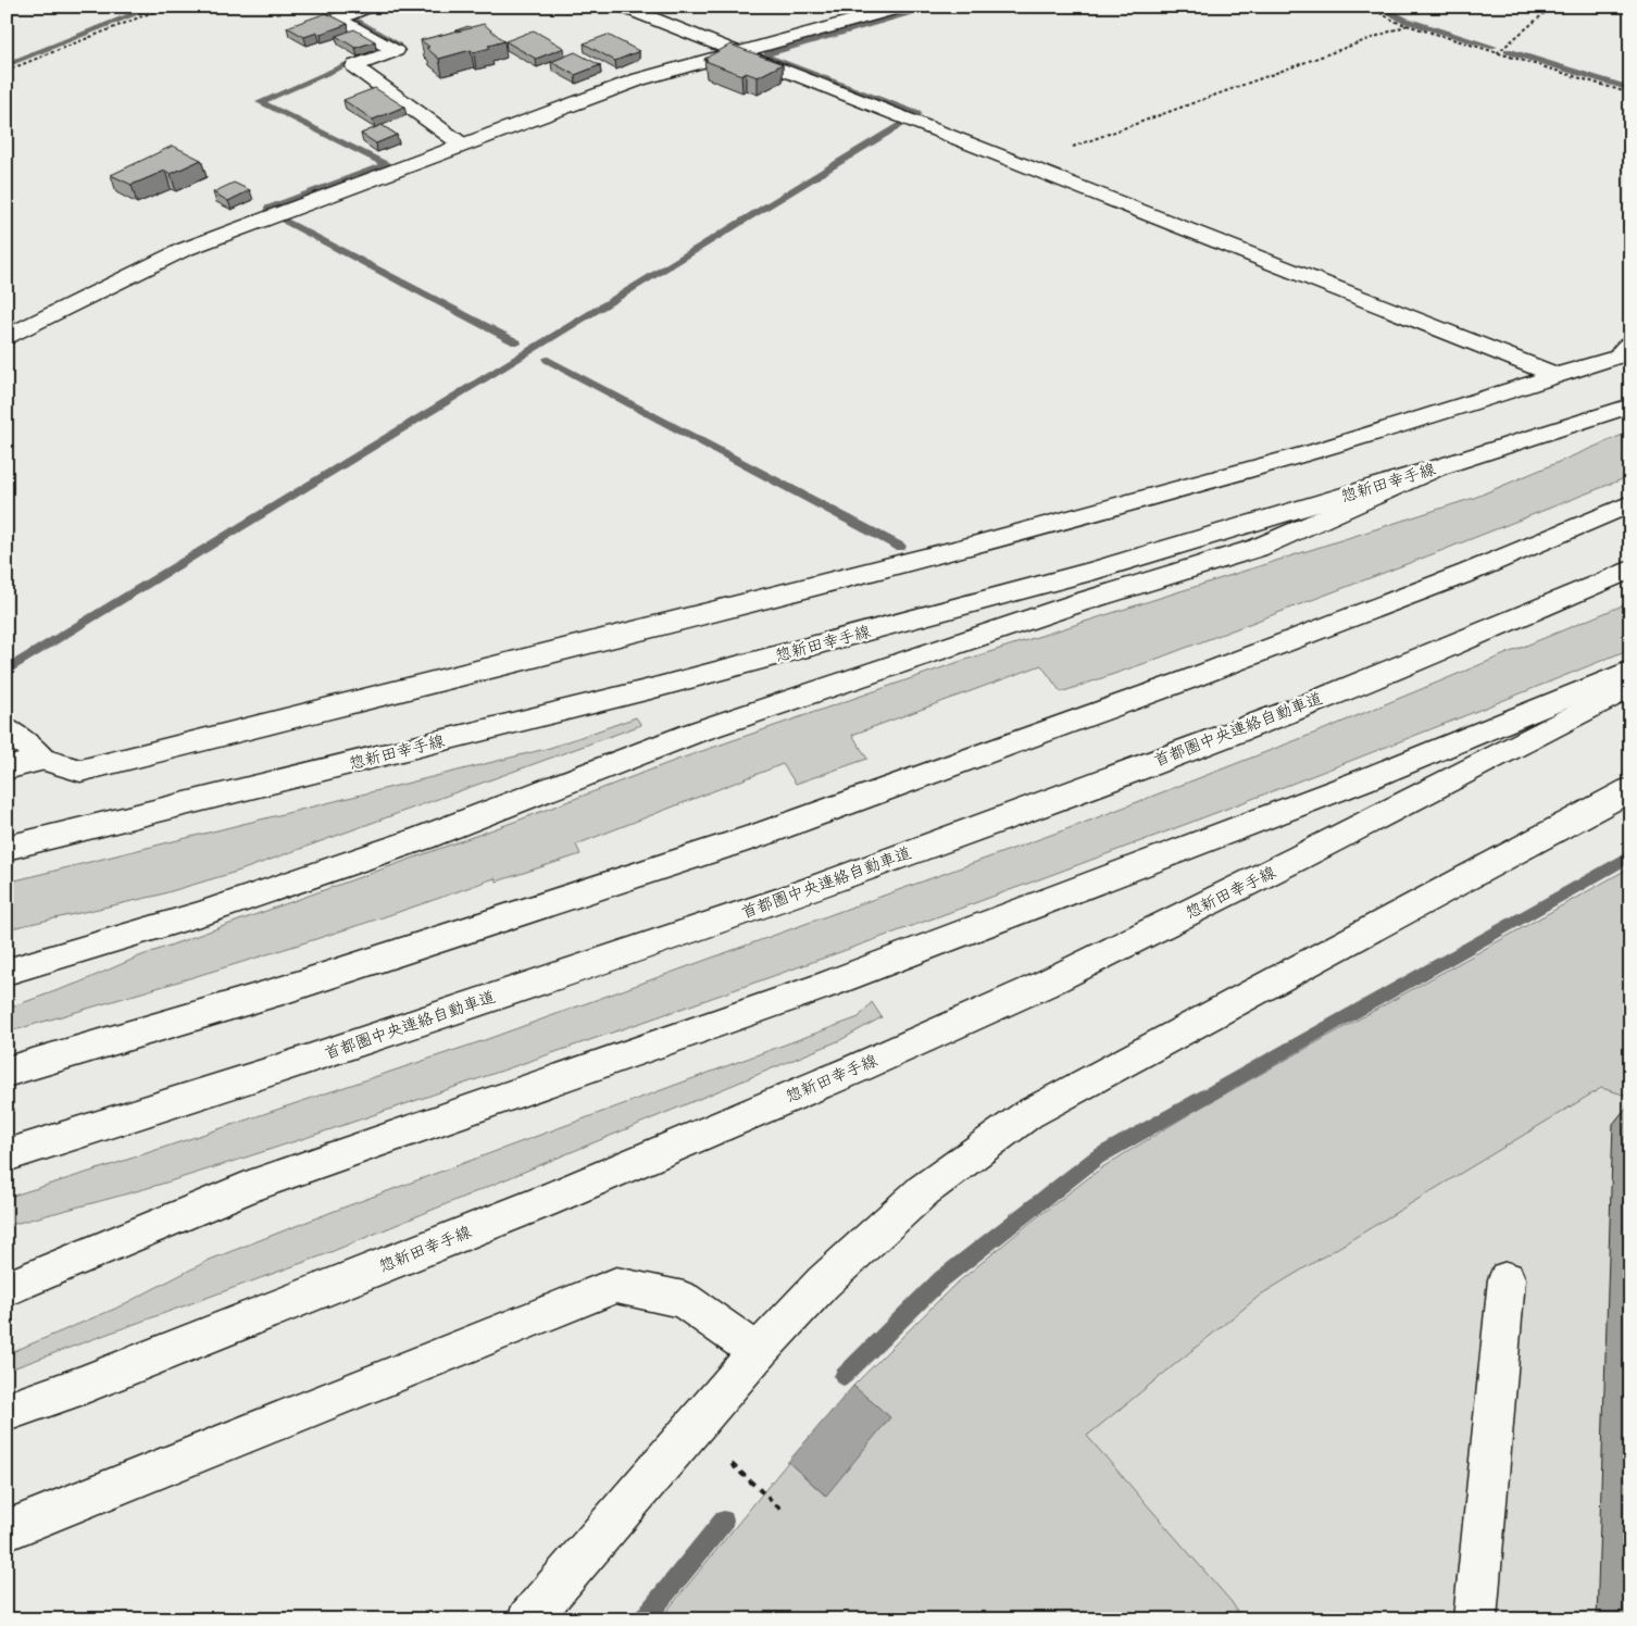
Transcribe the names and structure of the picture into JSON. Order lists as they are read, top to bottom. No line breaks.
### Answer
{"streets":{"main road":["惣新田幸手線","首都圏中央連絡自動車道"]}}
